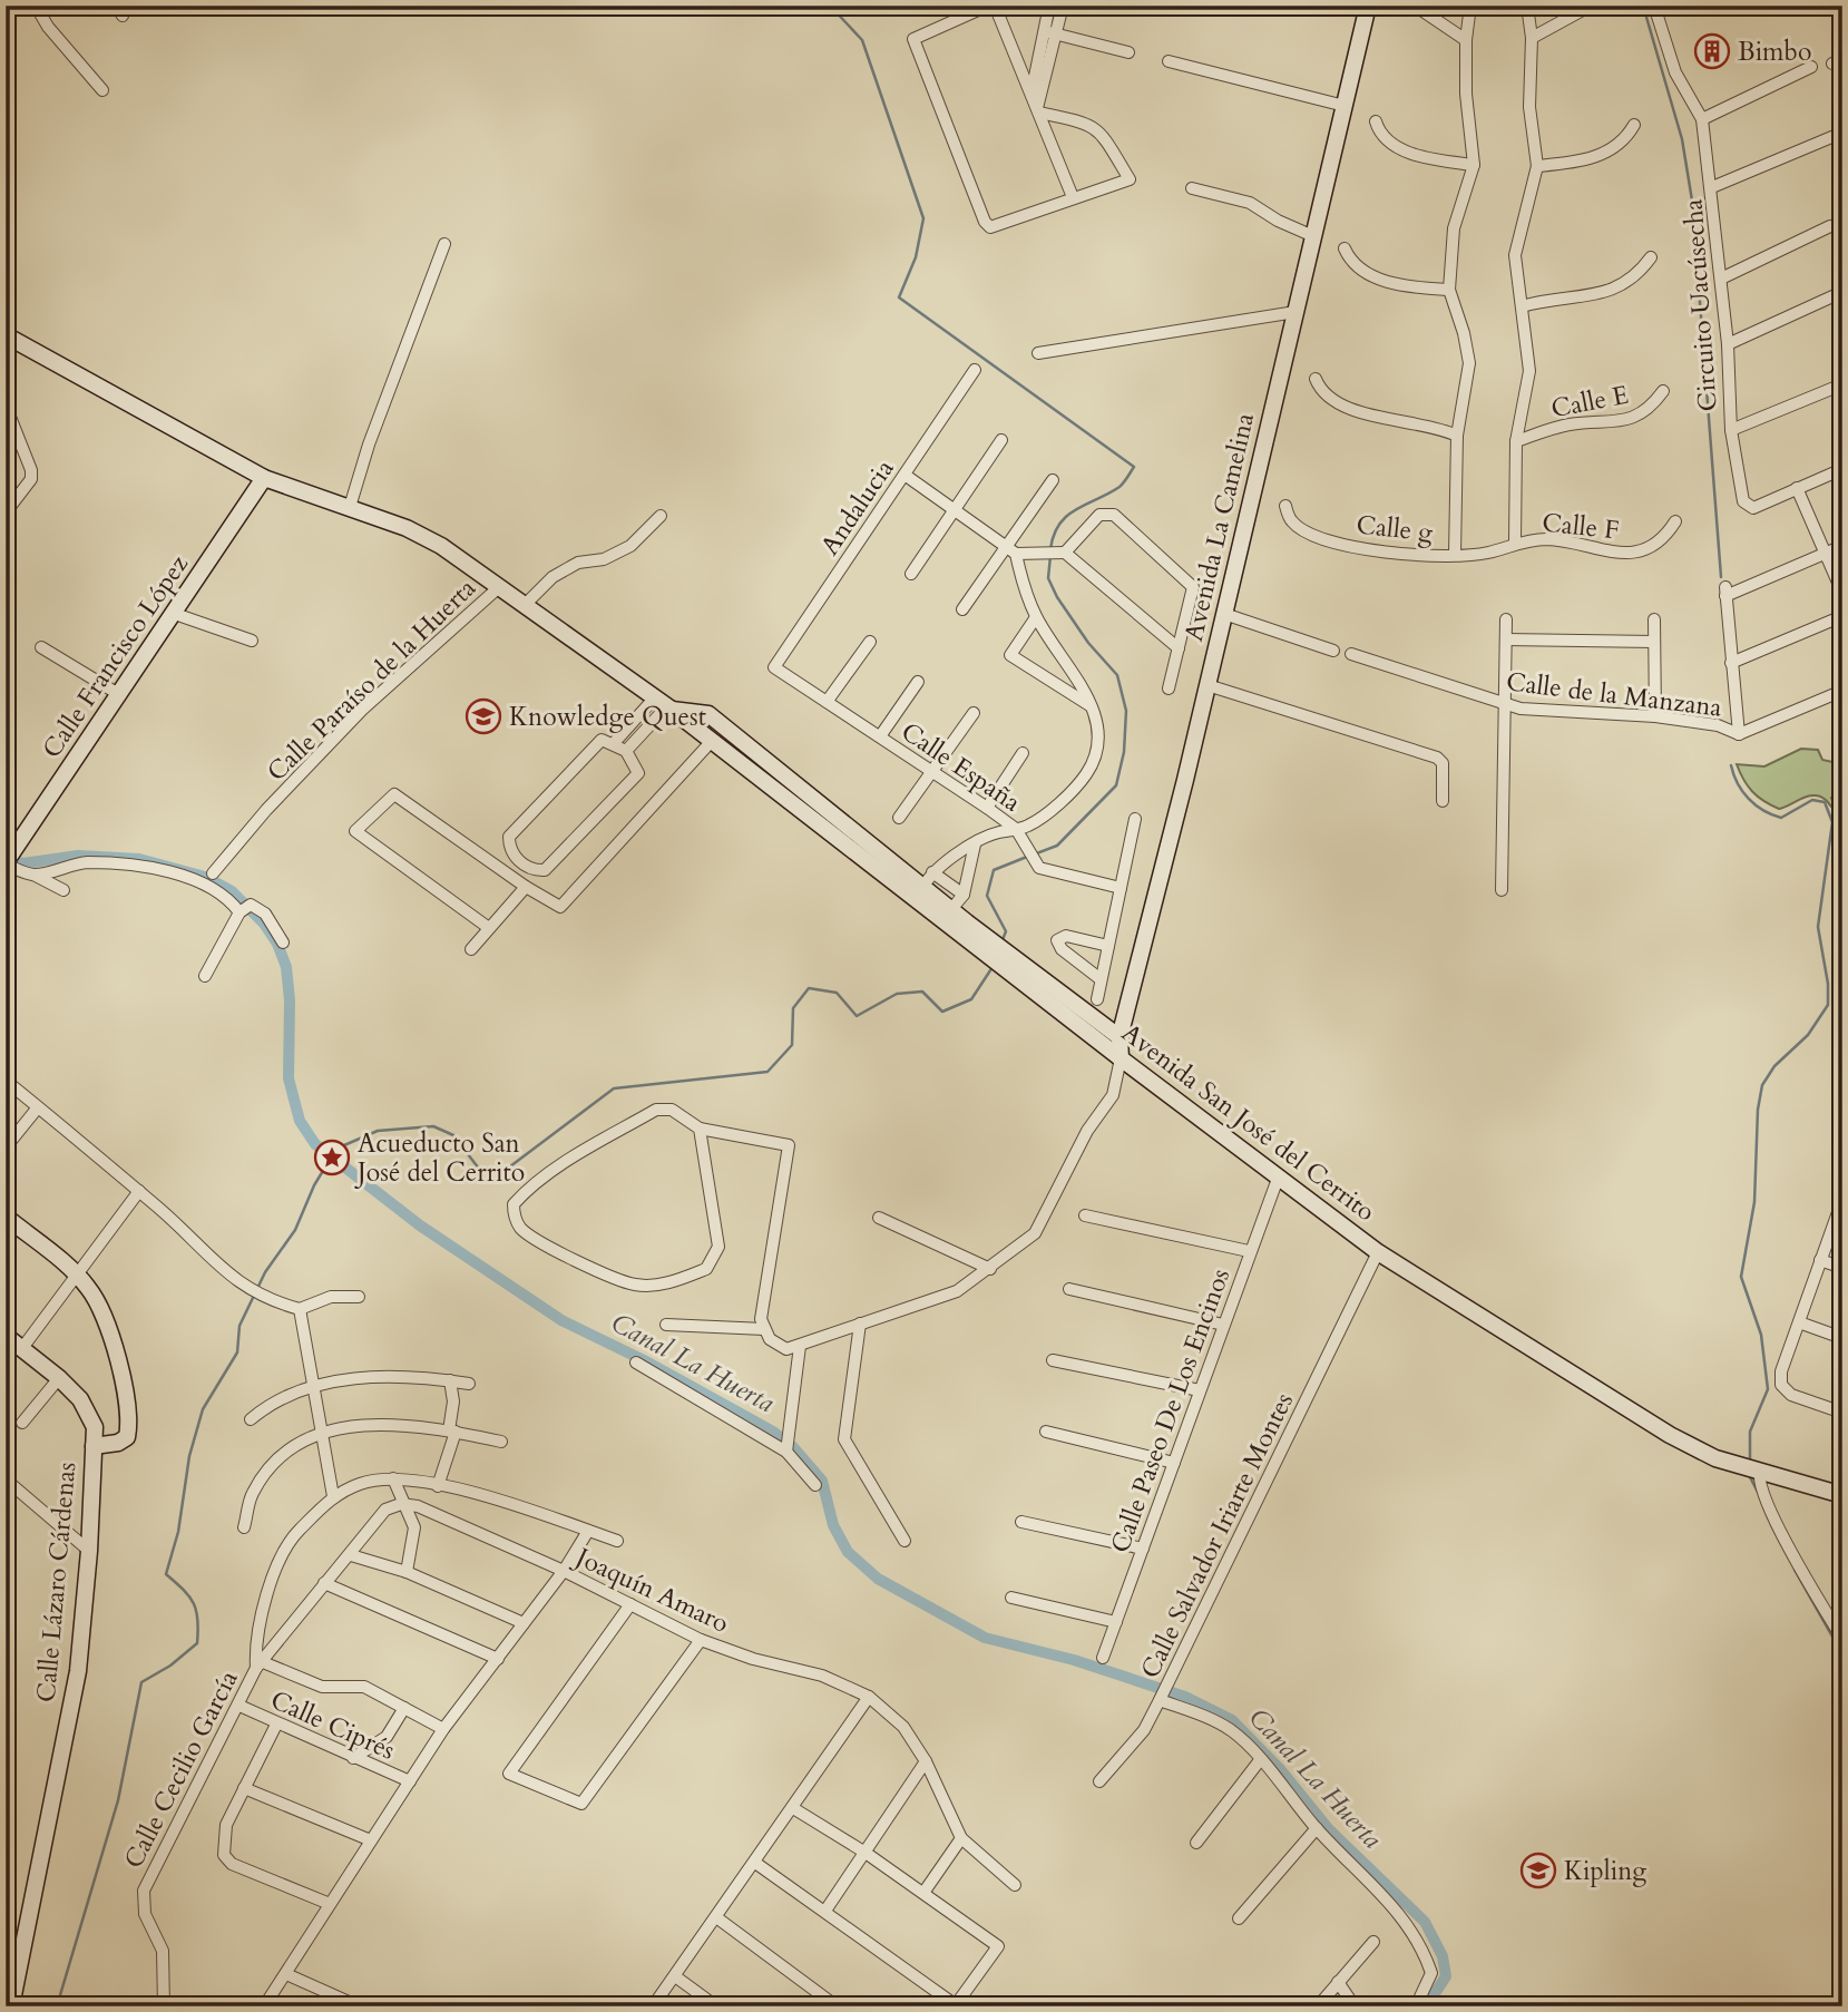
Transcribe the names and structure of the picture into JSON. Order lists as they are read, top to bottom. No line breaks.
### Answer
{"streets":{"street":["Circuito Uacúsecha","Calle E","Andalucia","Calle F","Avenida La Camelina","Calle g","Calle Francisco López","Calle Paraíso de la Huerta","Calle de la Manzana","Calle España","Avenida San José del Cerrito","Calle Paseo De Los Encinos","Calle Salvador Iriarte Montes","Calle Lázaro Cárdenas","Joaquín Amaro","Calle Ciprés","Calle Cecilio García"]},"crossings":[["Andalucia","Calle España"],["Calle F","Calle g"],["Avenida La Camelina","Avenida San José del Cerrito"],["Calle Francisco López","Avenida San José del Cerrito"],["Calle Paraíso de la Huerta","Avenida San José del Cerrito"],["Avenida San José del Cerrito","Calle Paseo De Los Encinos"],["Avenida San José del Cerrito","Calle Salvador Iriarte Montes"],["Calle Ciprés","Calle Cecilio García"]],"water":["Canal La Huerta"],"places":{"building":["Bimbo"],"school or university":["Knowledge Quest","Kipling"],"place":["Acueducto San José del Cerrito"]}}
